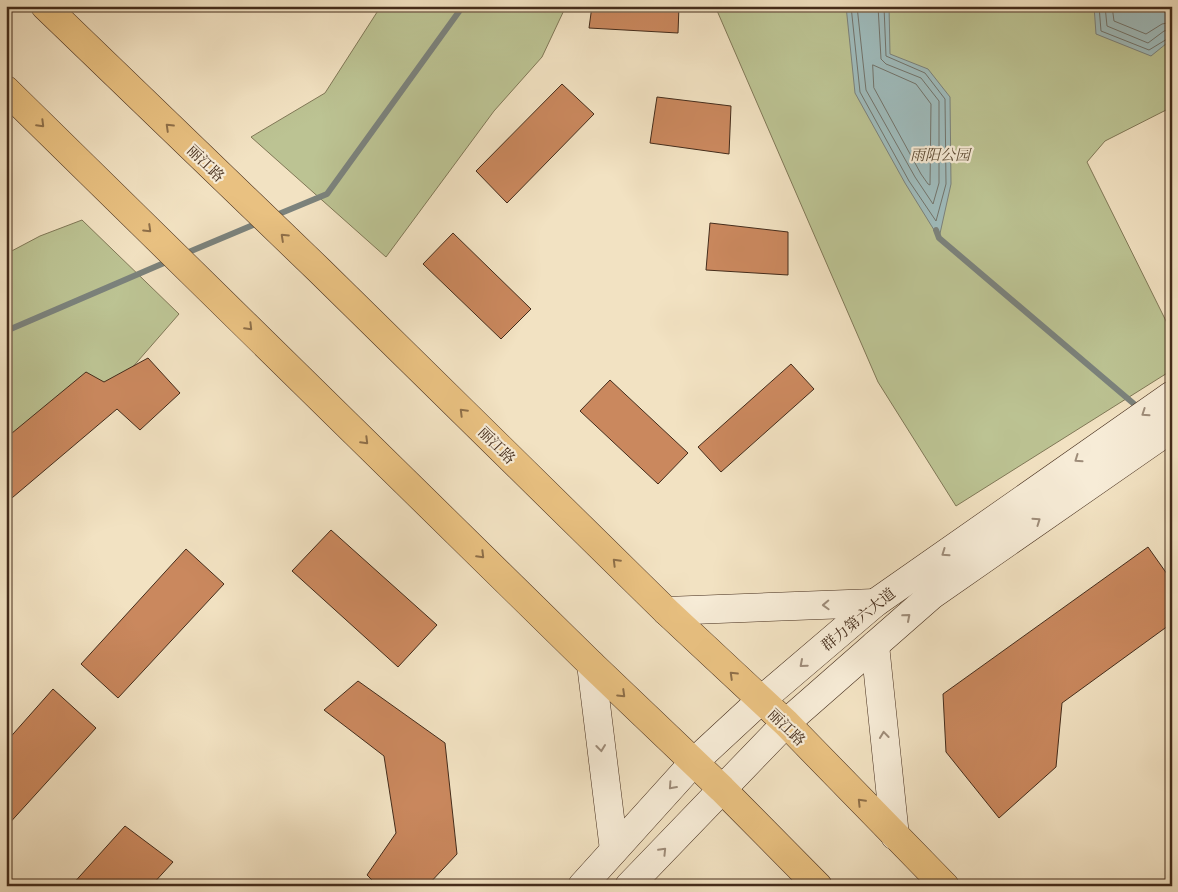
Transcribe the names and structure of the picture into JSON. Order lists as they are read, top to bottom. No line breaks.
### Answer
{"streets":{"main road":["丽江路","群力第六大道"]},"crossings":[["丽江路","群力第六大道"]],"parks":["雨阳公园"]}
